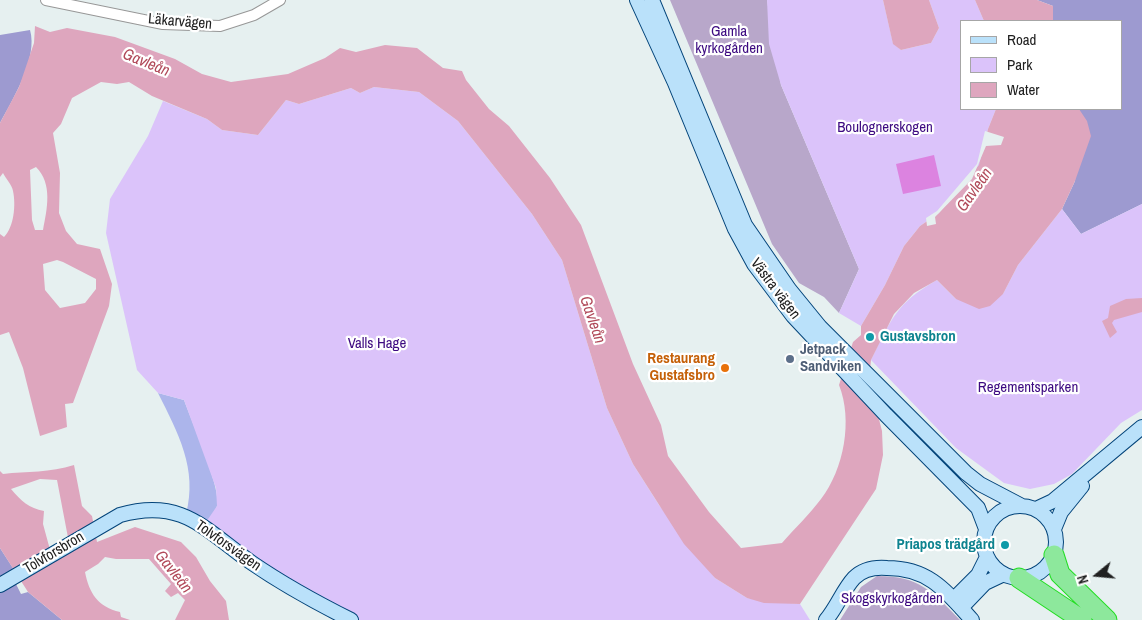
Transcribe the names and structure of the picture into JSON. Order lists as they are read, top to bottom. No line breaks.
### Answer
{"streets":{"main road":["Västra vägen","Tolvforsvägen","Tolvforsbron"],"street":["Läkarvägen"]},"crossings":[["Tolvforsvägen","Tolvforsbron"]],"water":["Gavleån"],"parks":["Gamla kyrkogården","Boulognerskogen","Valls Hage","Regementsparken","Skogskyrkogården"],"places":["Gustavsbron","Jetpack Sandviken","Restaurang Gustafsbro","Priapos trädgård"],"legend":["Road","Park","Water"],"north":"left"}
